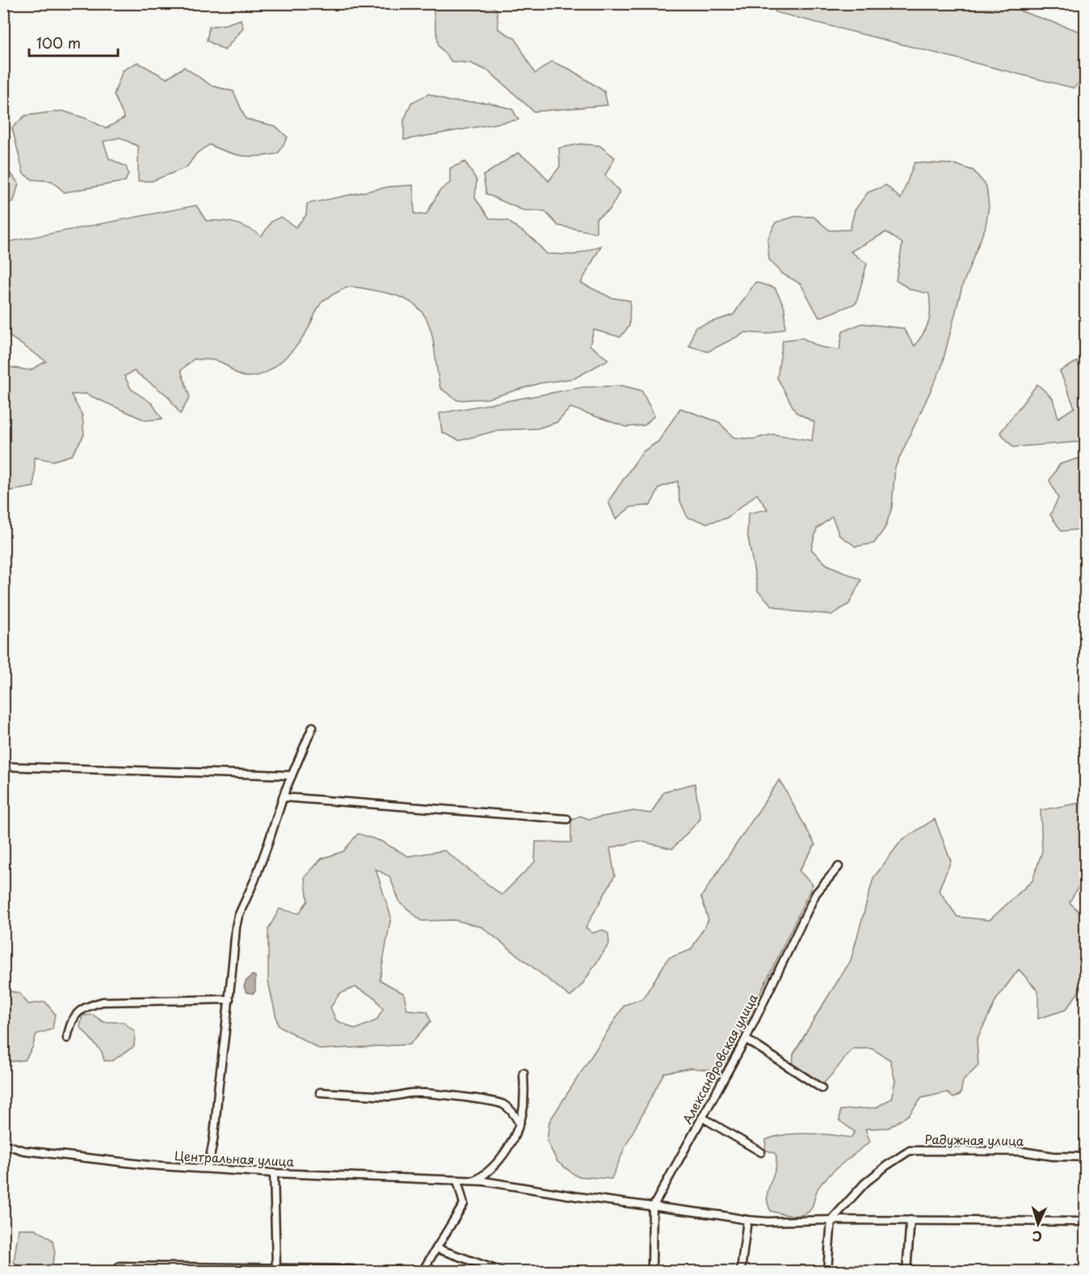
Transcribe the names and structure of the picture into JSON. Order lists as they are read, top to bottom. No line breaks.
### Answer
{"streets":{"street":["Александровская улица","Радужная улица","Центральная улица"]},"crossings":[["Александровская улица","Центральная улица"],["Радужная улица","Центральная улица"]],"scale_bar":"100 m","north":"bottom"}
